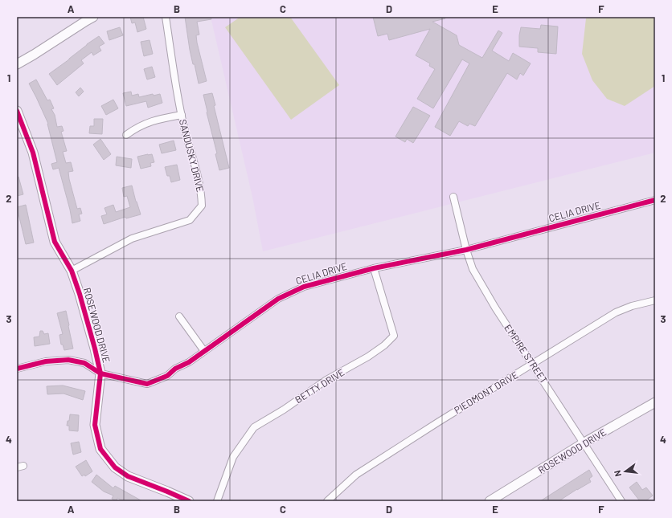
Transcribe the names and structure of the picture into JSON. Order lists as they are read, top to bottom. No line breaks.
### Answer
{"streets":{"street":["SANDUSKY DRIVE","CELIA DRIVE","ROSEWOOD DRIVE","EMPIRE STREET","BETTY DRIVE","PIEDMONT DRIVE"]},"crossings":[["SANDUSKY DRIVE","ROSEWOOD DRIVE"],["CELIA DRIVE","ROSEWOOD DRIVE"],["CELIA DRIVE","EMPIRE STREET"],["CELIA DRIVE","BETTY DRIVE"],["ROSEWOOD DRIVE","EMPIRE STREET"],["EMPIRE STREET","PIEDMONT DRIVE"]],"north":"left","grid":{"columns":["A","B","C","D","E","F"],"rows":["1","2","3","4"]}}
